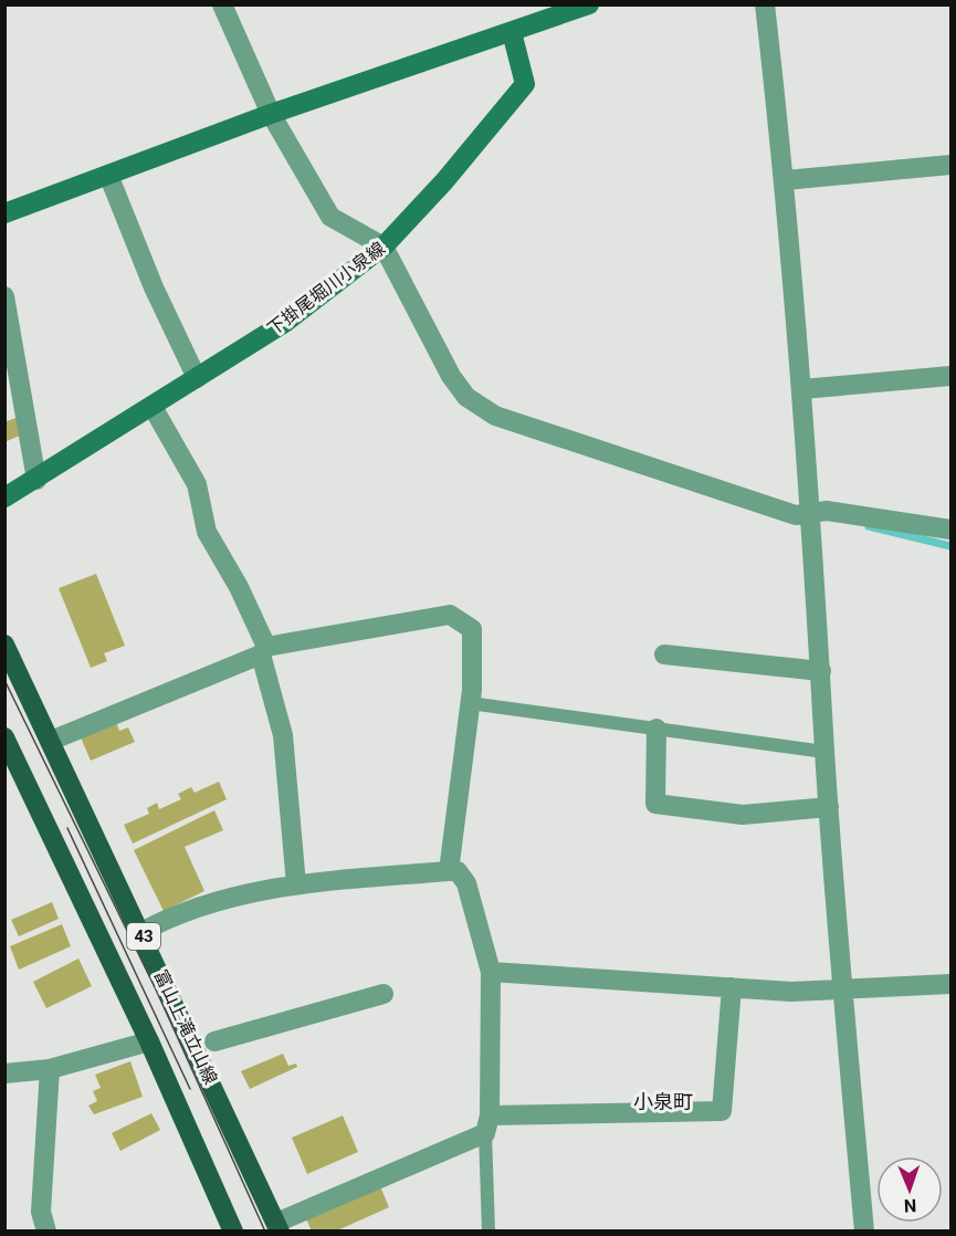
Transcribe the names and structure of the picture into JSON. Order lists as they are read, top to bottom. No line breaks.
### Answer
{"streets":{"main road":["下掛尾堀川小泉線","43","富山上滝立山線"]},"districts":["小泉町"],"north":"bottom"}
